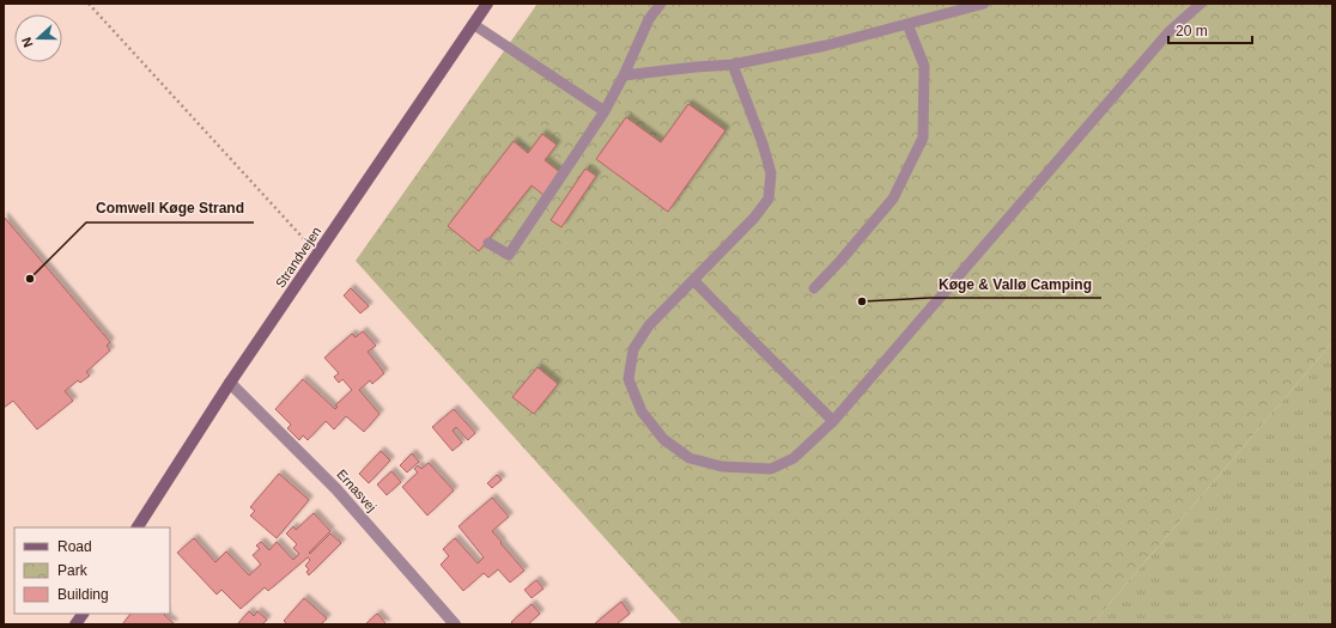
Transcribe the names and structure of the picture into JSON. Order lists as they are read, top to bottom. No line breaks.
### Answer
{"streets":{"main road":["Strandvejen"],"street":["Ernasvej"]},"crossings":[["Strandvejen","Ernasvej"]],"places":["Comwell Køge Strand","Køge & Vallø Camping"],"legend":["Road","Park","Building"],"scale_bar":"20 m","north":"left"}
